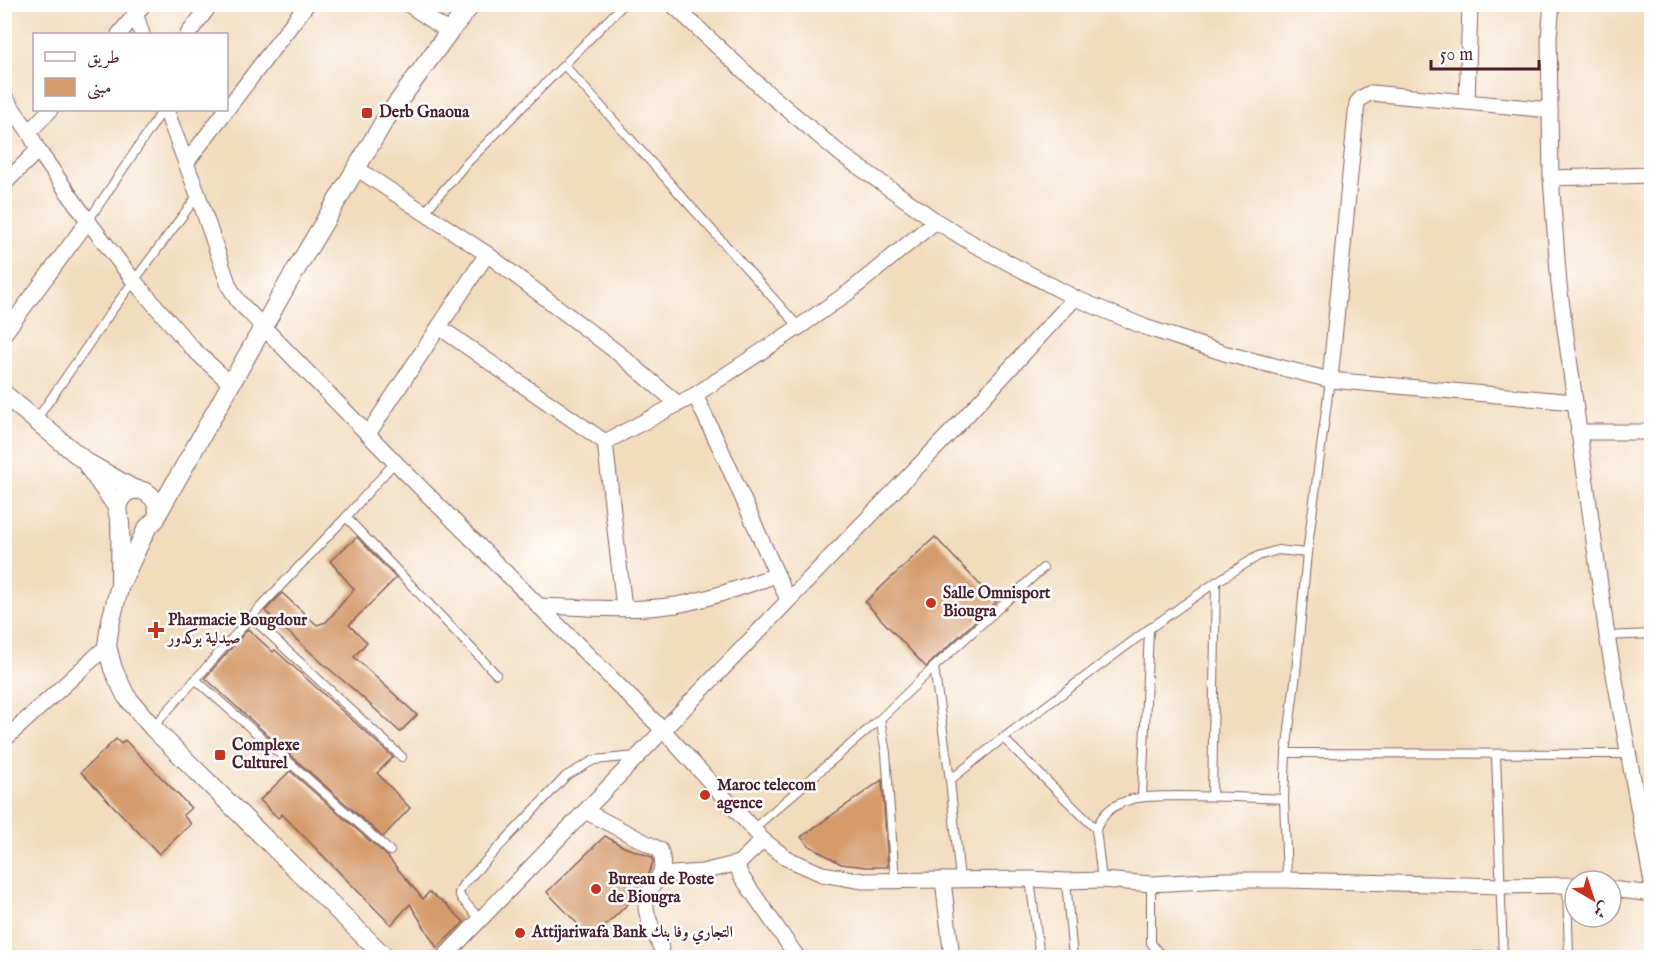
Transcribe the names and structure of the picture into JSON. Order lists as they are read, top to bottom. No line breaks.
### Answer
{"places":{"transit":["Derb Gnaoua","Complexe Culturel"],"other":["Salle Omnisport Biougra","Maroc telecom agence","Bureau de Poste de Biougra","Attijariwafa Bank التجاري وفا بنك"],"health":["Pharmacie Bougdour صيدلية بوكدور"]},"legend":["طريق","مبنى"],"scale_bar":"50 m","north":"bottom right"}
